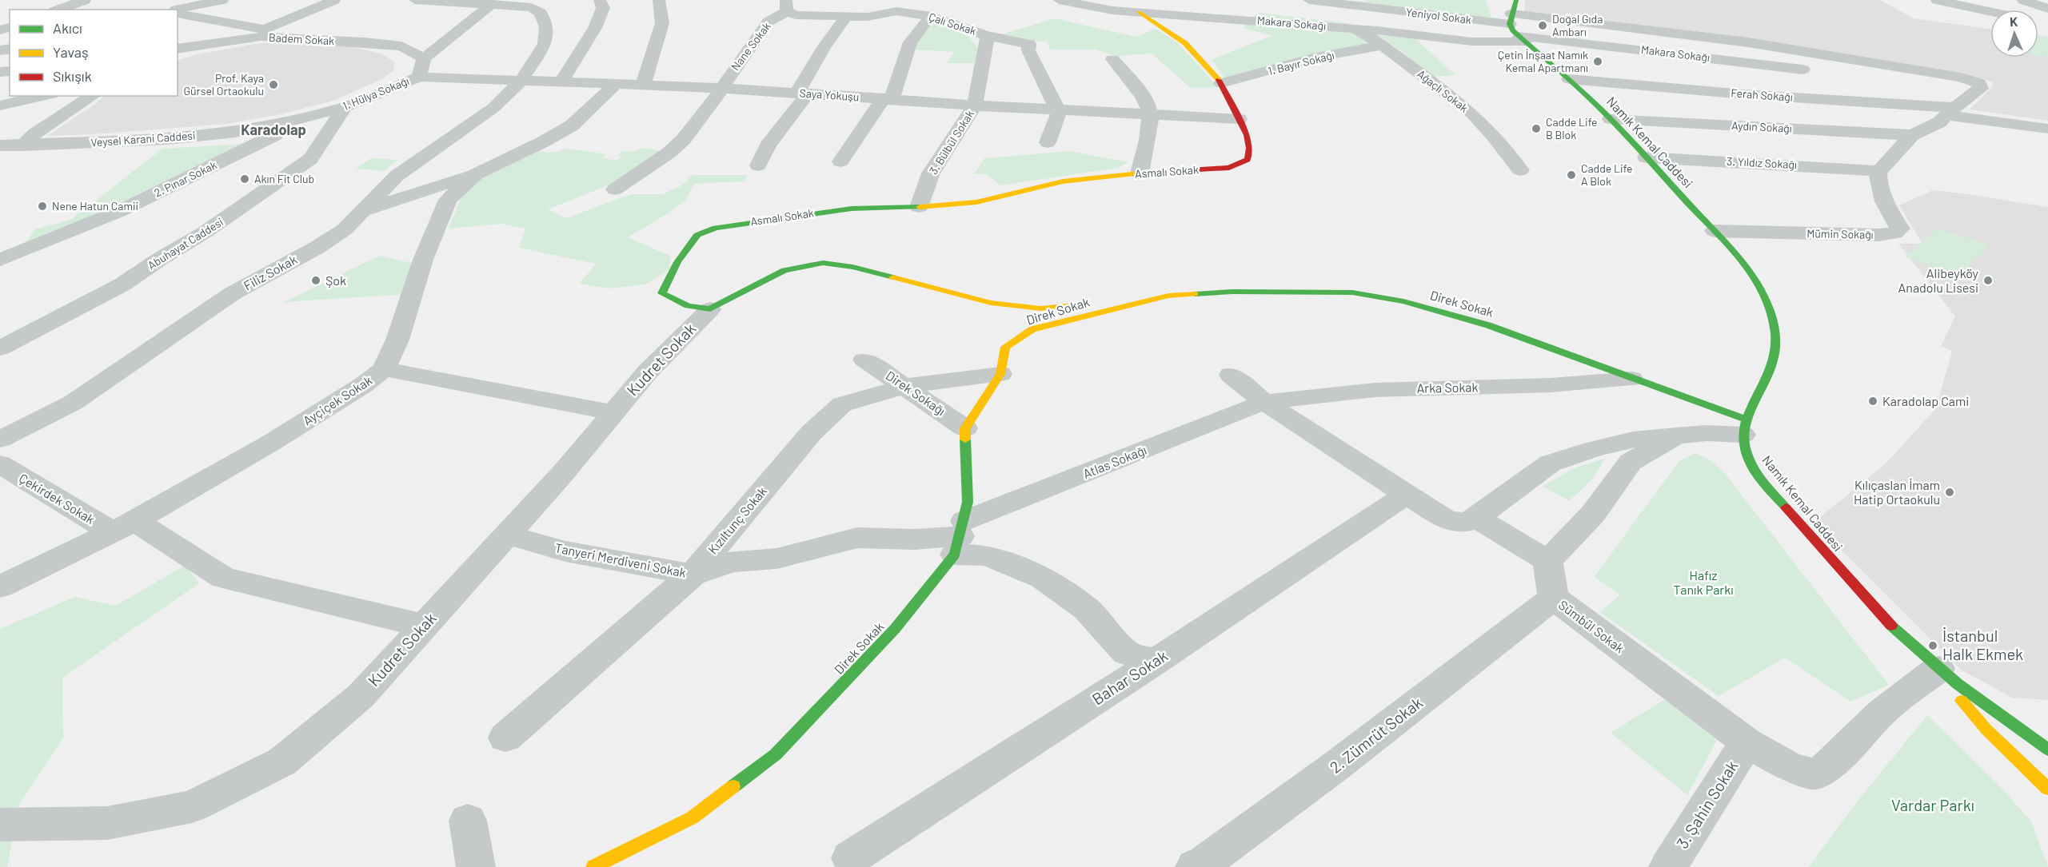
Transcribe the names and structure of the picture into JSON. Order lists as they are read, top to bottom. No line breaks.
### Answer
{"streets":{"street":["Yeniyol Sokak","Makara Sokağı","Çalı Sokak","Badem Sokak","Nane Sokak","1. Bayır Sokağı","Ağaçlı Sokak","1. Hülya Sokağı","Saya Yokuşu","Ferah Sokağı","Aydın Sokağı","Veysel Karani Caddesi","3. Bülbül Sokak","Namık Kemal Caddesi","3. Yıldız Sokağı","Asmalı Sokak","2. Pınar Sokak","Mümin Sokağı","Abuhayat Caddesi","Filiz Sokak","Direk Sokak","Kudret Sokak","Arka Sokak","Direk Sokağı","Ayçiçek Sokak","Atlas Sokağı","Çekirdek Sokak","Kızıltunç Sokak","Tanyeri Merdiveni Sokak","Sümbül Sokak","Bahar Sokak","2. Zümrüt Sokak","3. Şahin Sokak"]},"crossings":[["Yeniyol Sokak","Makara Sokağı"],["Yeniyol Sokak","Namık Kemal Caddesi"],["Makara Sokağı","Ağaçlı Sokak"],["Makara Sokağı","Namık Kemal Caddesi"],["Makara Sokağı","Asmalı Sokak"],["Çalı Sokak","Nane Sokak"],["Çalı Sokak","Saya Yokuşu"],["Badem Sokak","1. Hülya Sokağı"],["Nane Sokak","Saya Yokuşu"],["1. Bayır Sokağı","Ağaçlı Sokak"],["1. Bayır Sokağı","Asmalı Sokak"],["1. Hülya Sokağı","Saya Yokuşu"],["1. Hülya Sokağı","Veysel Karani Caddesi"],["1. Hülya Sokağı","2. Pınar Sokak"],["1. Hülya Sokağı","Abuhayat Caddesi"],["Saya Yokuşu","3. Bülbül Sokak"],["Saya Yokuşu","Asmalı Sokak"],["Saya Yokuşu","Filiz Sokak"],["Saya Yokuşu","Ayçiçek Sokak"],["Ferah Sokağı","Namık Kemal Caddesi"],["Aydın Sokağı","Namık Kemal Caddesi"],["Veysel Karani Caddesi","2. Pınar Sokak"],["3. Bülbül Sokak","Asmalı Sokak"],["Namık Kemal Caddesi","3. Yıldız Sokağı"],["Namık Kemal Caddesi","Mümin Sokağı"],["Namık Kemal Caddesi","Direk Sokak"],["Namık Kemal Caddesi","Sümbül Sokak"],["3. Yıldız Sokağı","Mümin Sokağı"],["Asmalı Sokak","Kudret Sokak"],["Direk Sokak","Arka Sokak"],["Direk Sokak","Direk Sokağı"],["Direk Sokak","Atlas Sokağı"],["Direk Sokak","Kızıltunç Sokak"],["Direk Sokak","Tanyeri Merdiveni Sokak"],["Kudret Sokak","Çekirdek Sokak"],["Kudret Sokak","Tanyeri Merdiveni Sokak"],["Arka Sokak","Atlas Sokağı"],["Direk Sokağı","Kızıltunç Sokak"],["Ayçiçek Sokak","Çekirdek Sokak"],["Atlas Sokağı","Tanyeri Merdiveni Sokak"],["Kızıltunç Sokak","Tanyeri Merdiveni Sokak"],["Sümbül Sokak","2. Zümrüt Sokak"],["Sümbül Sokak","3. Şahin Sokak"]],"districts":["Karadolap"],"parks":["Hafız Tanık Parkı","Vardar Parkı"],"places":["Doğal Gıda Ambarı","Çetin İnşaat Namık Kemal Apartmanı","Prof. Kaya Gürsel Ortaokulu","Cadde Life B Blok","Cadde Life A Blok","Akın Fit Club","Nene Hatun Camii","Şok","Alibeyköy Anadolu Lisesi","Karadolap Cami","Kılıçaslan İmam Hatip Ortaokulu","İstanbul Halk Ekmek"],"legend":["Akıcı","Yavaş","Sıkışık"],"north":"top"}
